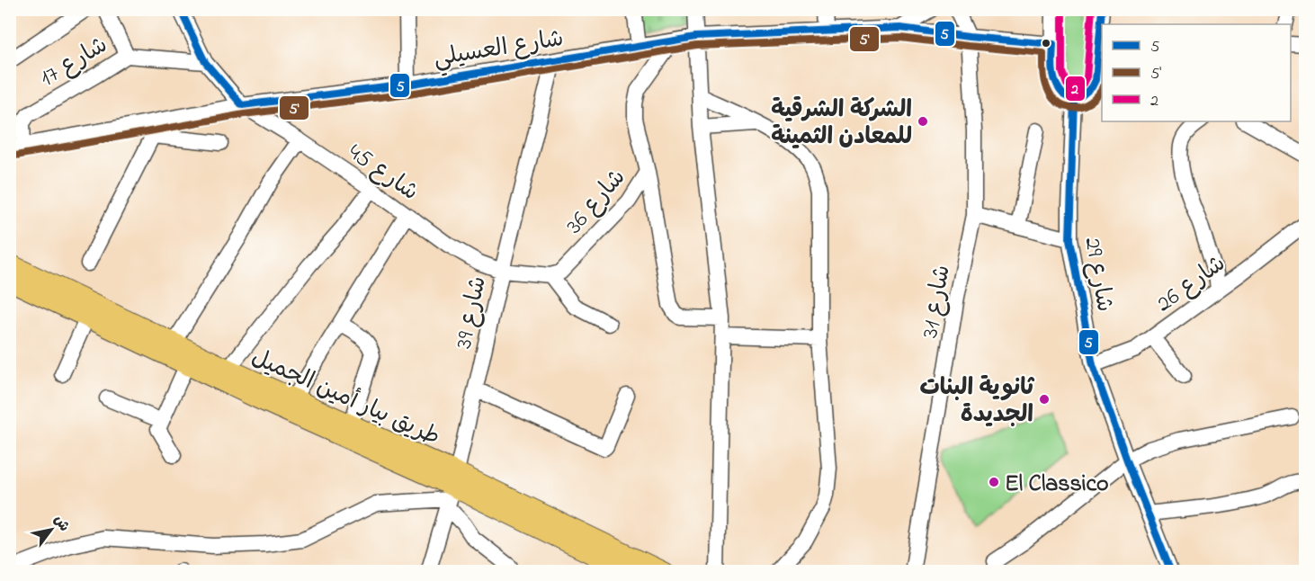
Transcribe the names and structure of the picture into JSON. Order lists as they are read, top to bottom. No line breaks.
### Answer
{"streets":{"main road":["طريق بيار أمين الجميل"],"street":["شارع العسيلي","شارع 17","شارع 45","شارع 36","شارع 29","شارع 26","شارع 31","شارع 39"]},"crossings":[["شارع العسيلي","شارع 17"],["شارع العسيلي","شارع 45"],["شارع العسيلي","شارع 36"],["شارع العسيلي","شارع 31"],["شارع العسيلي","شارع 39"],["شارع 45","شارع 39"],["شارع 29","شارع 26"],["شارع 39","طريق بيار أمين الجميل"]],"places":["الشركة الشرقية للمعادن الثمينة","ثانوية البنات الجديدة","El Classico"],"lines":["transit line 5","transit line 2","transit line 5'"],"legend":["5","5'","2"],"north":"top right"}
